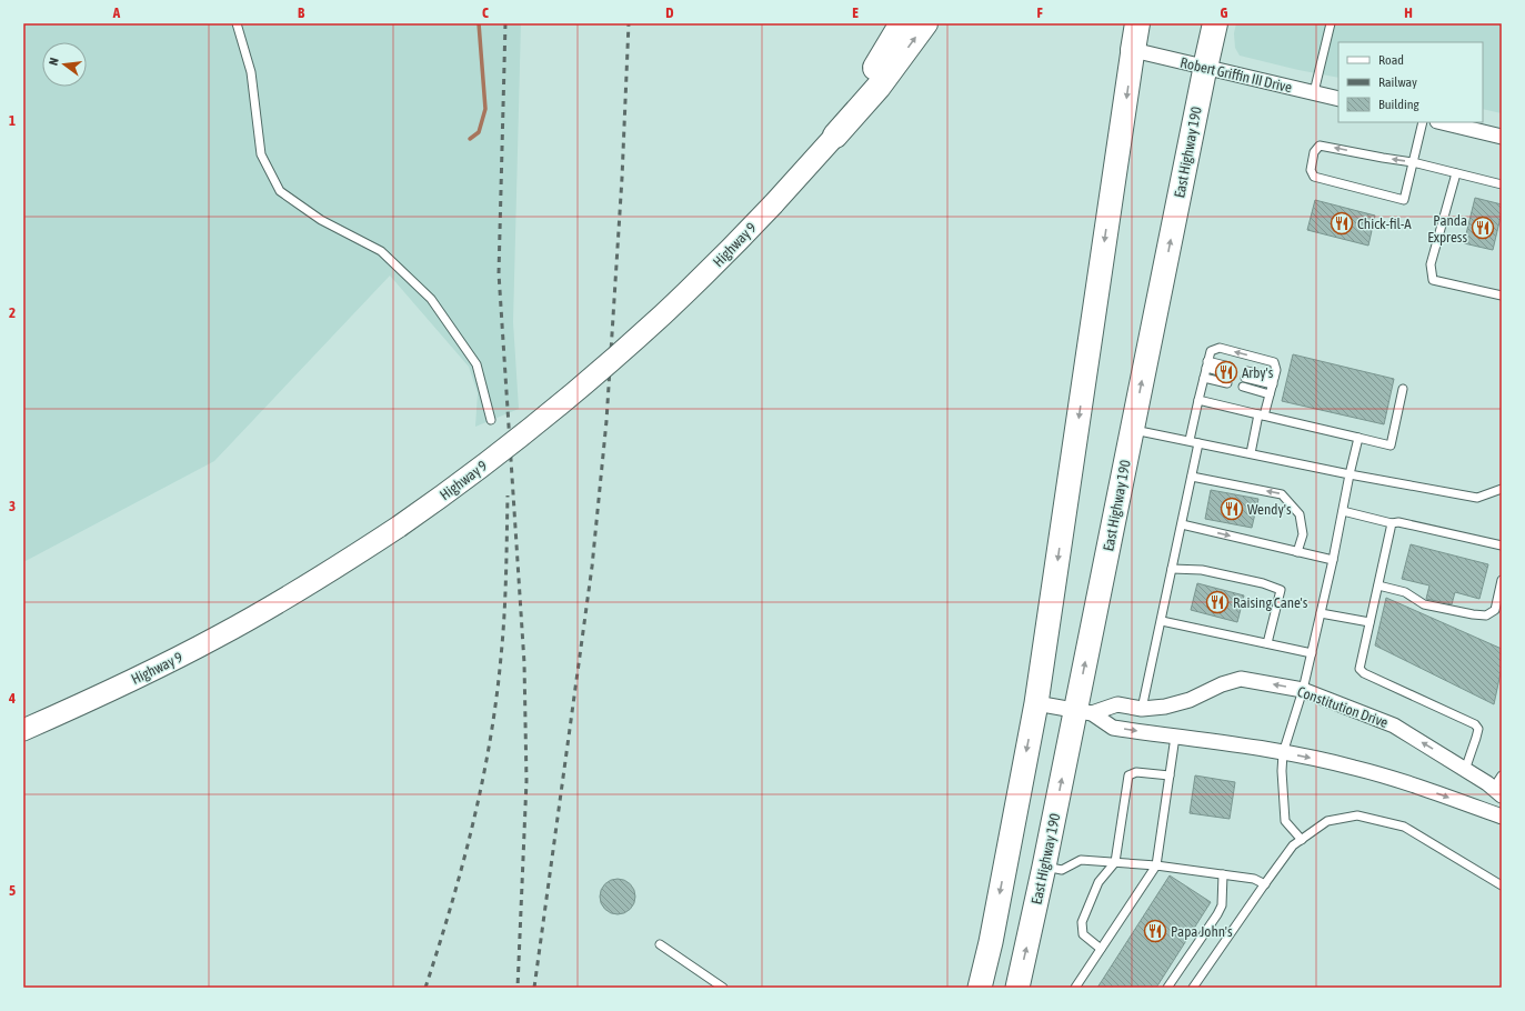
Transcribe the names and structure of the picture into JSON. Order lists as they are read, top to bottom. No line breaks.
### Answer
{"streets":{"highway":["East Highway 190","Highway 9"],"street":["Robert Griffin III Drive","Constitution Drive"]},"crossings":[["Robert Griffin III Drive","East Highway 190"],["East Highway 190","Constitution Drive"]],"one_way":["East Highway 190"],"places":{"restaurant":["Chick-fil-A","Panda Express","Arby's","Wendy's","Raising Cane's","Papa John's"]},"legend":["Road","Railway","Building"],"north":"left","grid":{"columns":["A","B","C","D","E","F","G","H"],"rows":["1","2","3","4","5"]}}
